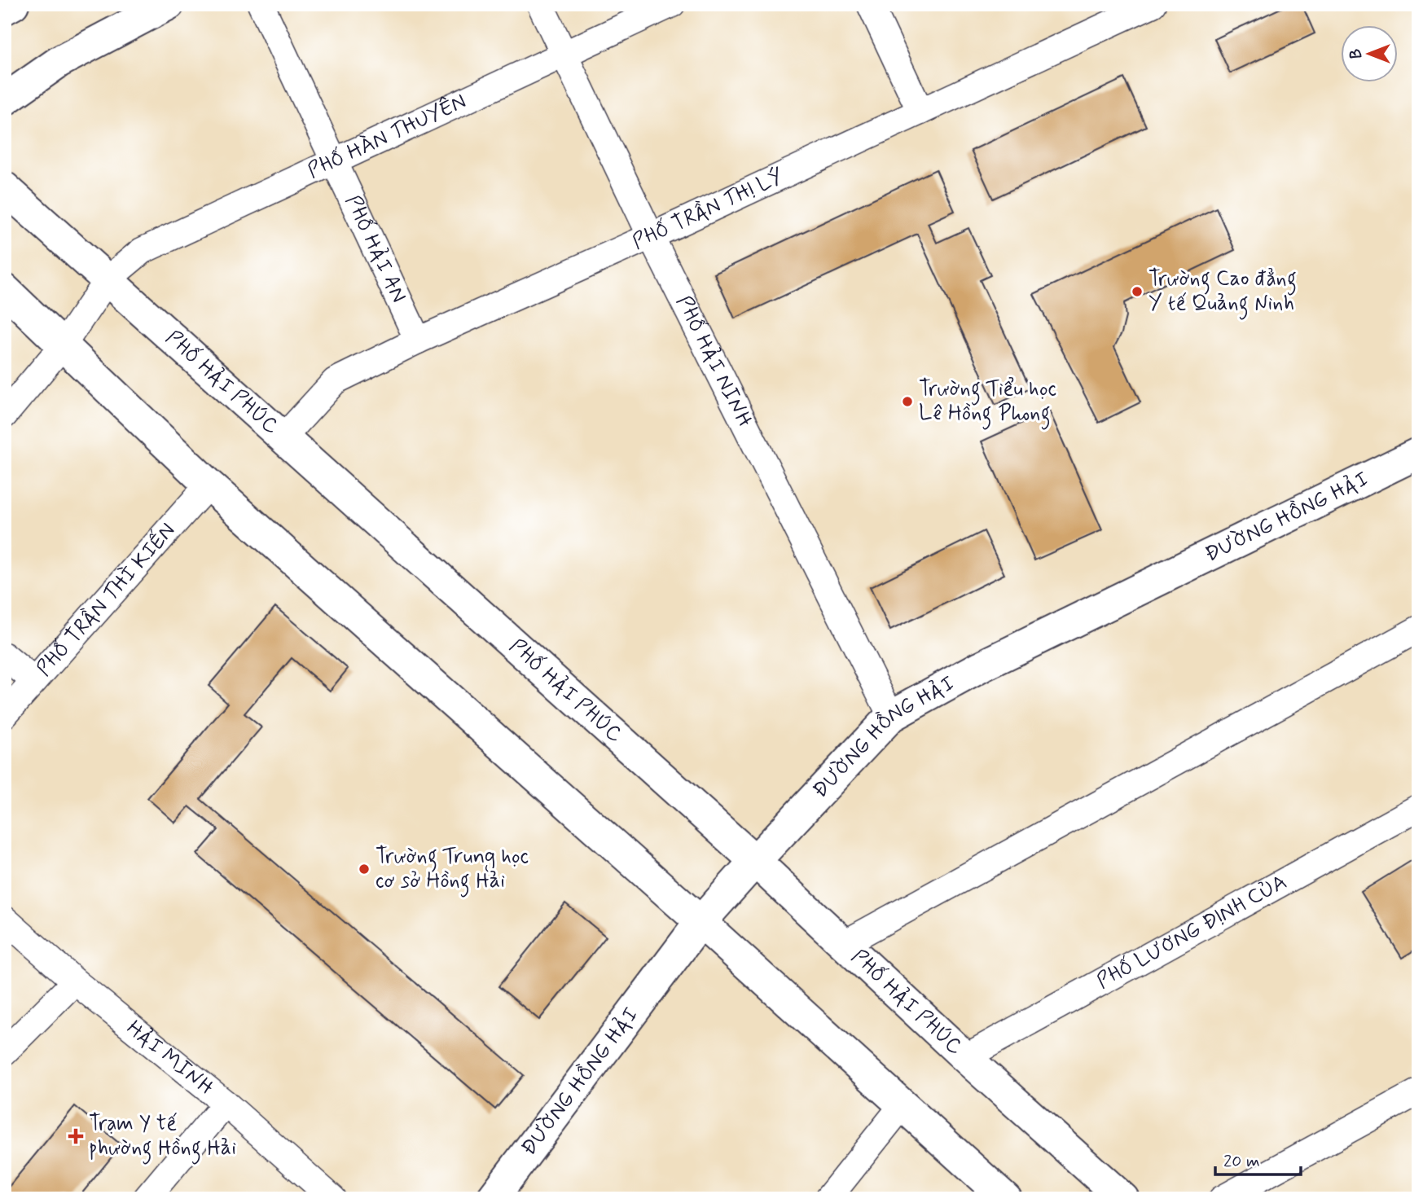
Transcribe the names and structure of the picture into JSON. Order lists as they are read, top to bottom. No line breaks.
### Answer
{"streets":{"street":["PHỐ HÀN THUYÊN","PHỐ TRẦN THỊ LÝ","PHỐ HẢI AN","PHỐ HẢI NINH","PHỐ HẢI PHÚC","ĐƯỜNG HỒNG HẢI","PHỐ TRẦN THÌ KIẾN","PHỐ LƯƠNG ĐỊNH CỦA","HẢI MINH"]},"crossings":[["PHỐ HÀN THUYÊN","PHỐ HẢI AN"],["PHỐ HÀN THUYÊN","PHỐ HẢI NINH"],["PHỐ HÀN THUYÊN","PHỐ HẢI PHÚC"],["PHỐ TRẦN THỊ LÝ","PHỐ HẢI AN"],["PHỐ TRẦN THỊ LÝ","PHỐ HẢI NINH"],["PHỐ TRẦN THỊ LÝ","PHỐ HẢI PHÚC"],["PHỐ HẢI NINH","ĐƯỜNG HỒNG HẢI"],["PHỐ HẢI PHÚC","ĐƯỜNG HỒNG HẢI"],["PHỐ HẢI PHÚC","PHỐ LƯƠNG ĐỊNH CỦA"]],"places":{"other":["Trường Cao đẳng Y tế Quảng Ninh","Trường Tiểu học Lê Hồng Phong","Trường Trung học cơ sở Hồng Hải"],"health":["Trạm Y tế phường Hồng Hải"]},"scale_bar":"20 m","north":"left"}
